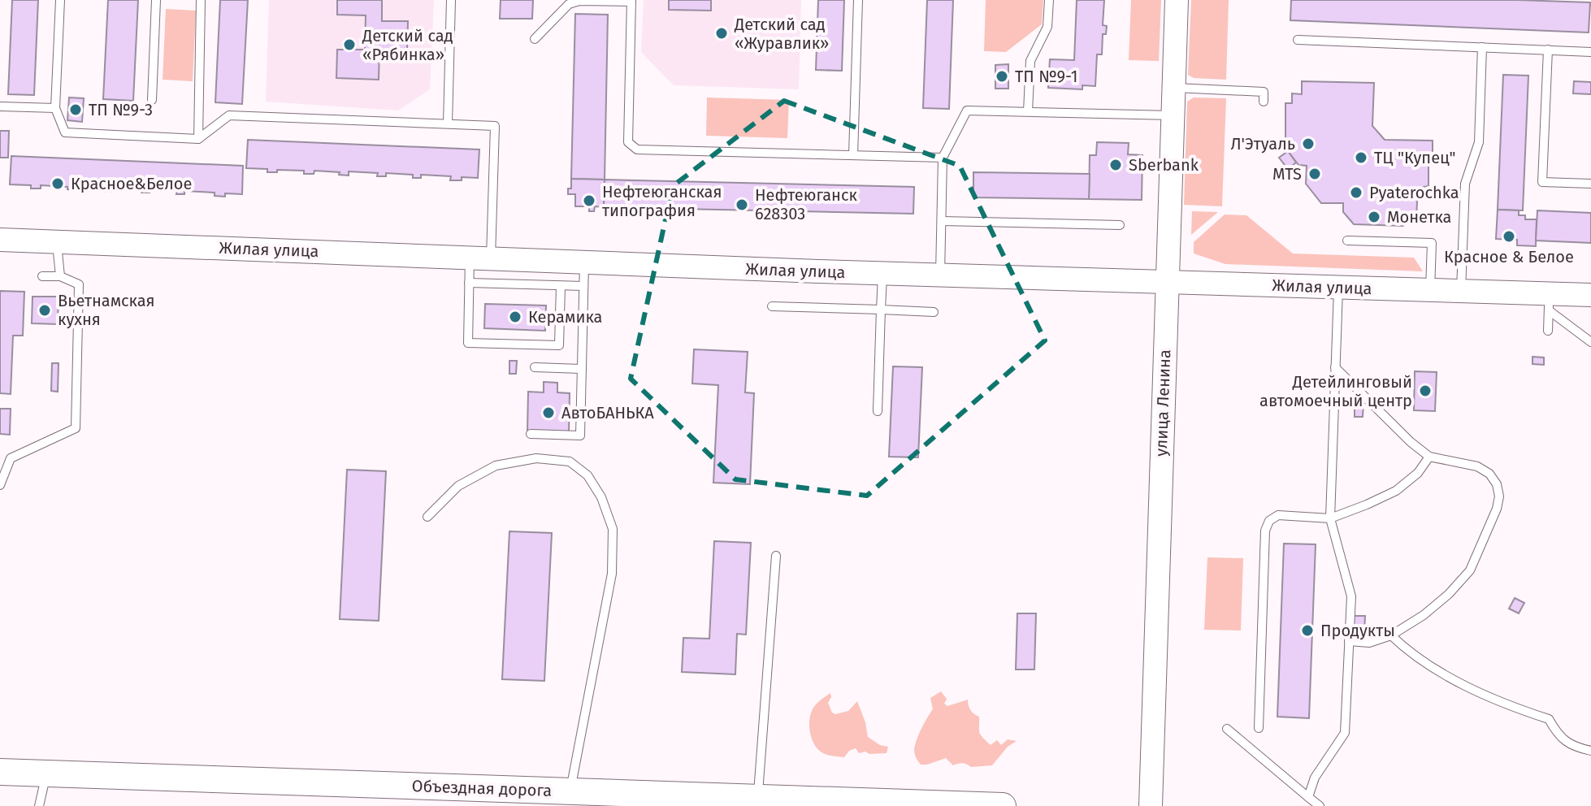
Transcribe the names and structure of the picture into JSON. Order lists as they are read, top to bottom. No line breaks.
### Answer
{"streets":{"main road":["Жилая улица","улица Ленина","Объездная дорога"]},"crossings":[["Жилая улица","улица Ленина"]],"places":["Детский сад «Журавлик»","Детский сад «Рябинка»","ТП №9-1","ТП №9-3","Л'Этуаль","ТЦ \"Купец\"","Sberbank","MTS","Красное&Белое","Pyaterochka","Нефтеюганская типография","Нефтеюганск 628303","Монетка","Красное & Белое","Вьетнамская кухня","Керамика","Детейлинговый автомоечный центр","АвтоБАНЬКА","Продукты"]}
